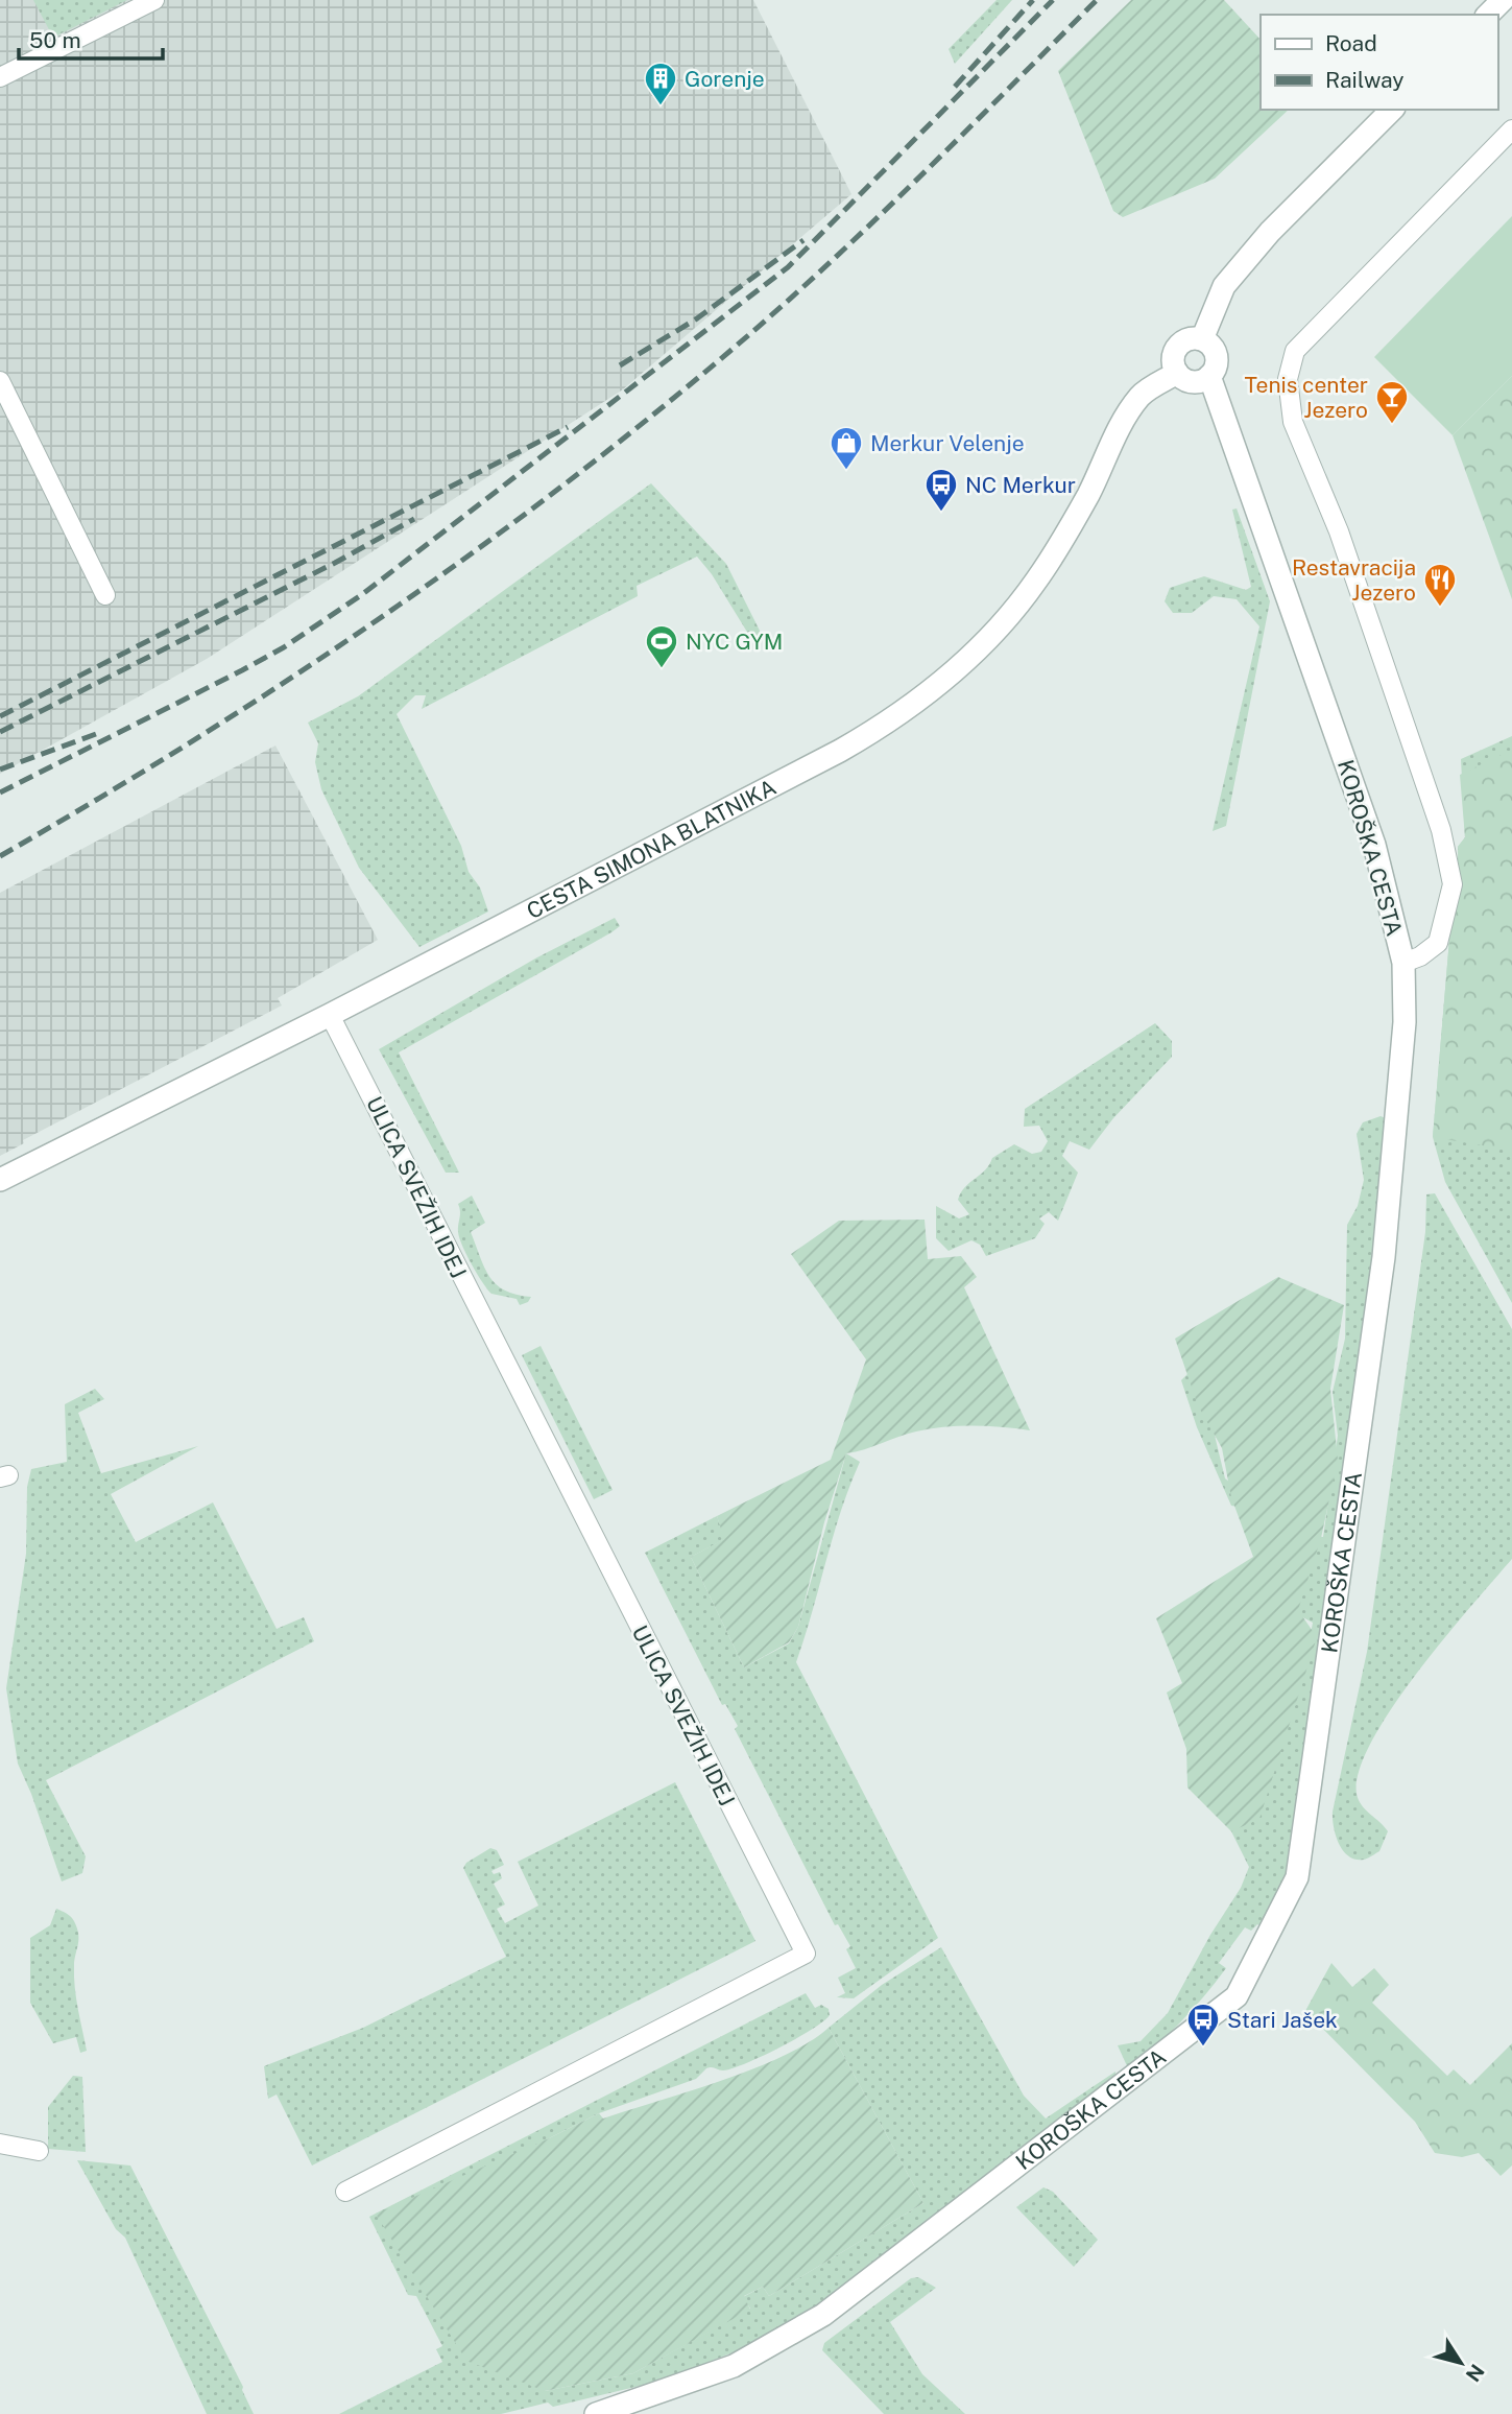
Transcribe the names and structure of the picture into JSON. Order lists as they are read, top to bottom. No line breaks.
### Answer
{"streets":{"street":["CESTA SIMONA BLATNIKA","KOROŠKA CESTA","ULICA SVEŽIH IDEJ"]},"crossings":[["CESTA SIMONA BLATNIKA","KOROŠKA CESTA"],["CESTA SIMONA BLATNIKA","ULICA SVEŽIH IDEJ"]],"places":{"building":["Gorenje"],"bar":["Tenis center Jezero"],"shop":["Merkur Velenje"],"bus stop":["NC Merkur","Stari Jašek"],"restaurant":["Restavracija Jezero"],"sports":["NYC GYM"]},"legend":["Road","Railway"],"scale_bar":"50 m","north":"bottom right"}
